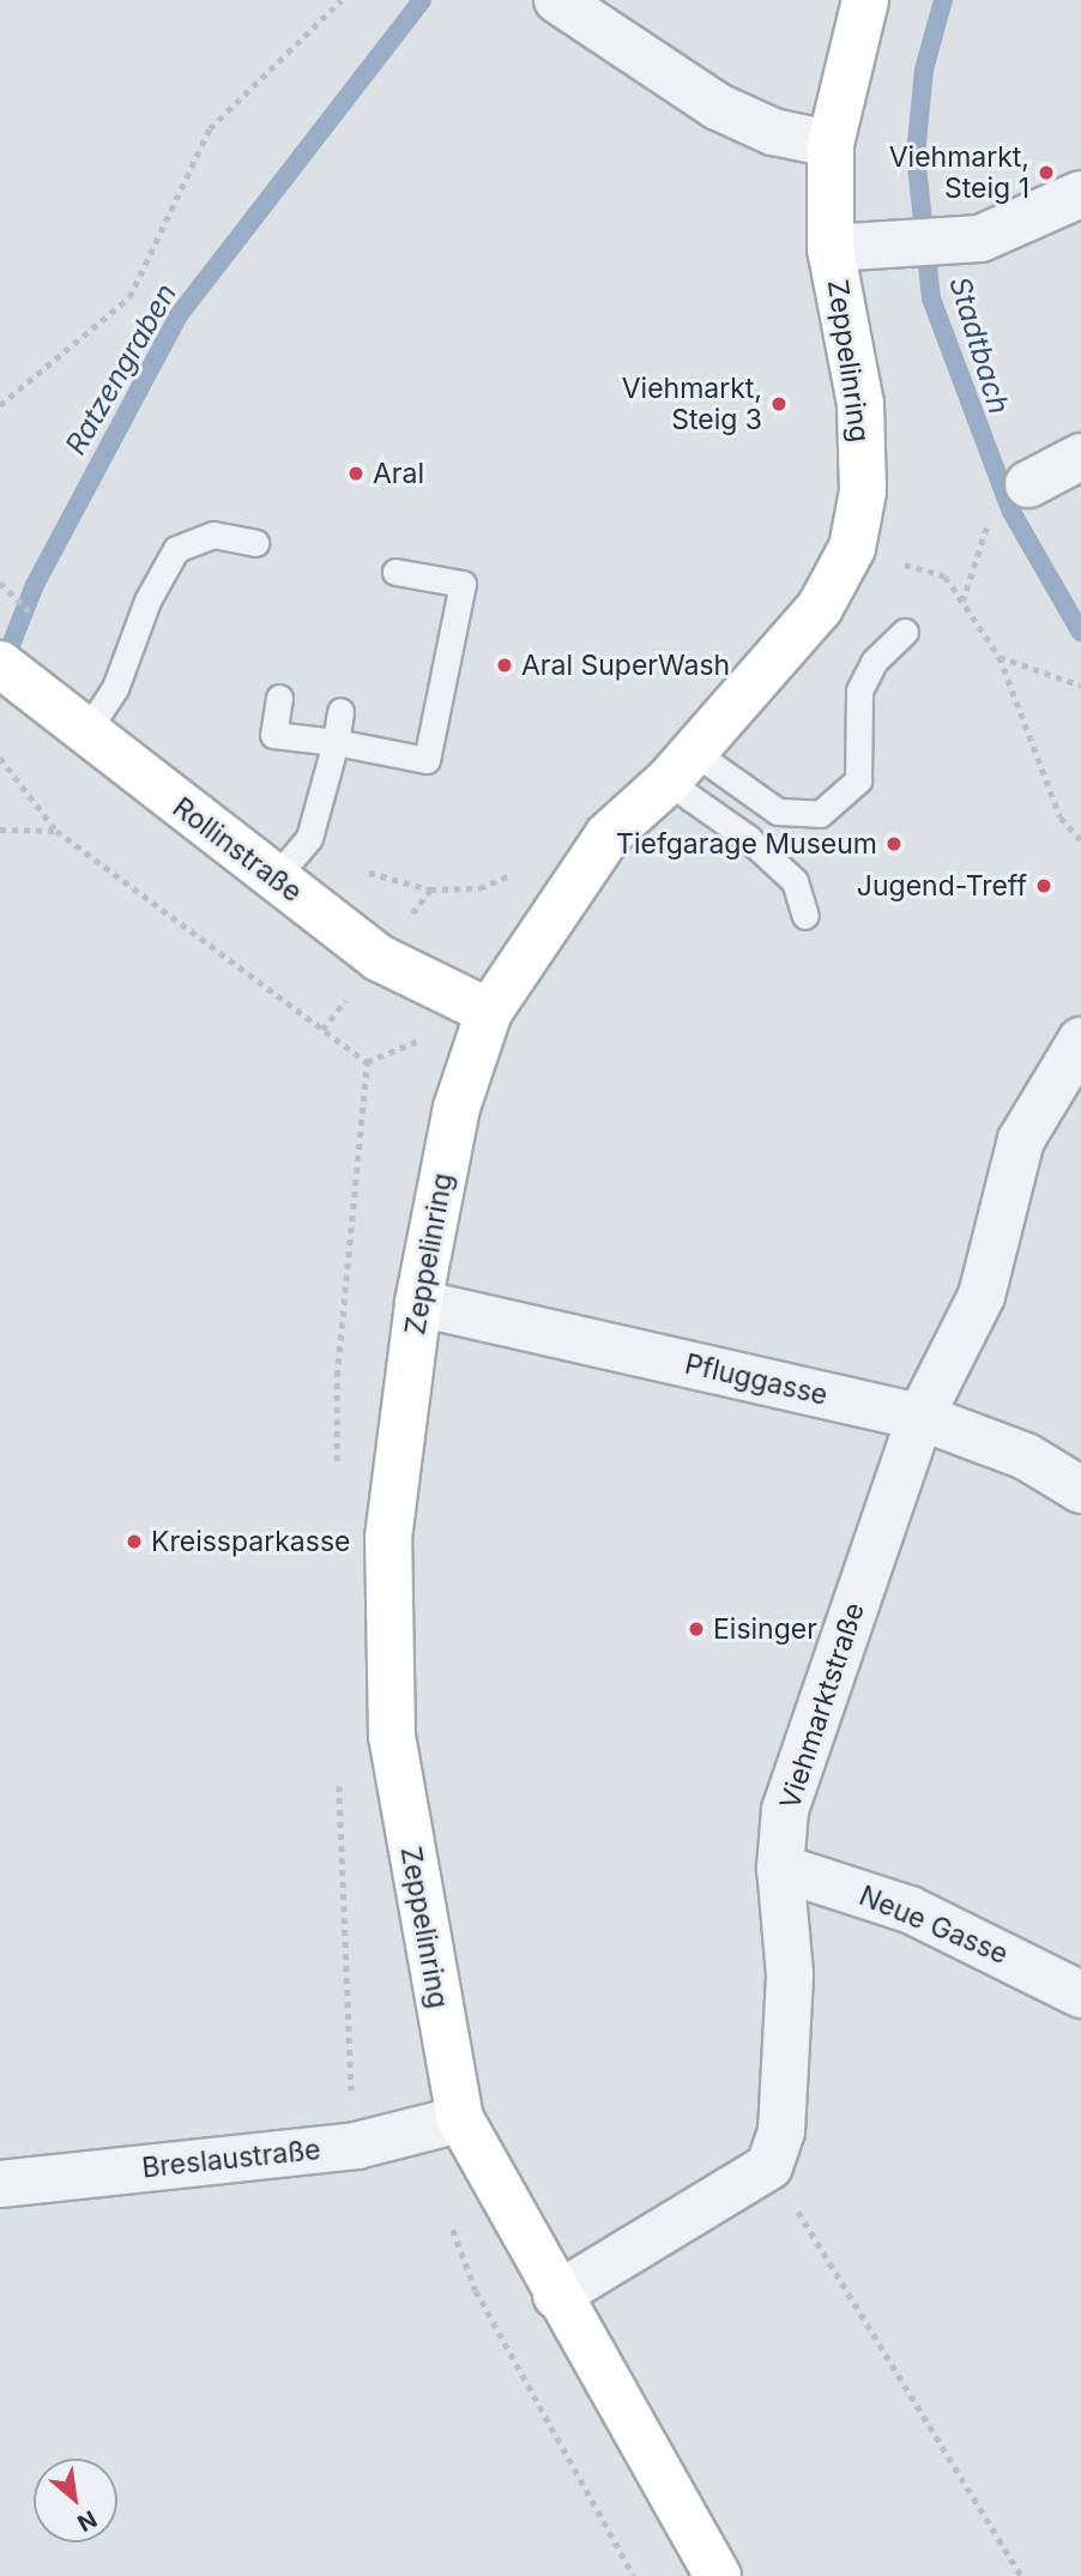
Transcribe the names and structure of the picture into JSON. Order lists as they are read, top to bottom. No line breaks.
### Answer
{"streets":{"main road":["Zeppelinring","Rollinstraße"],"street":["Pfluggasse","Viehmarktstraße","Neue Gasse","Breslaustraße"]},"crossings":[["Zeppelinring","Rollinstraße"],["Zeppelinring","Pfluggasse"],["Zeppelinring","Breslaustraße"],["Pfluggasse","Viehmarktstraße"],["Viehmarktstraße","Neue Gasse"]],"water":["Stadtbach","Ratzengraben"],"places":["Viehmarkt, Steig 1","Viehmarkt, Steig 3","Aral","Aral SuperWash","Tiefgarage Museum","Jugend-Treff","Kreissparkasse","Eisinger"],"north":"bottom right"}
